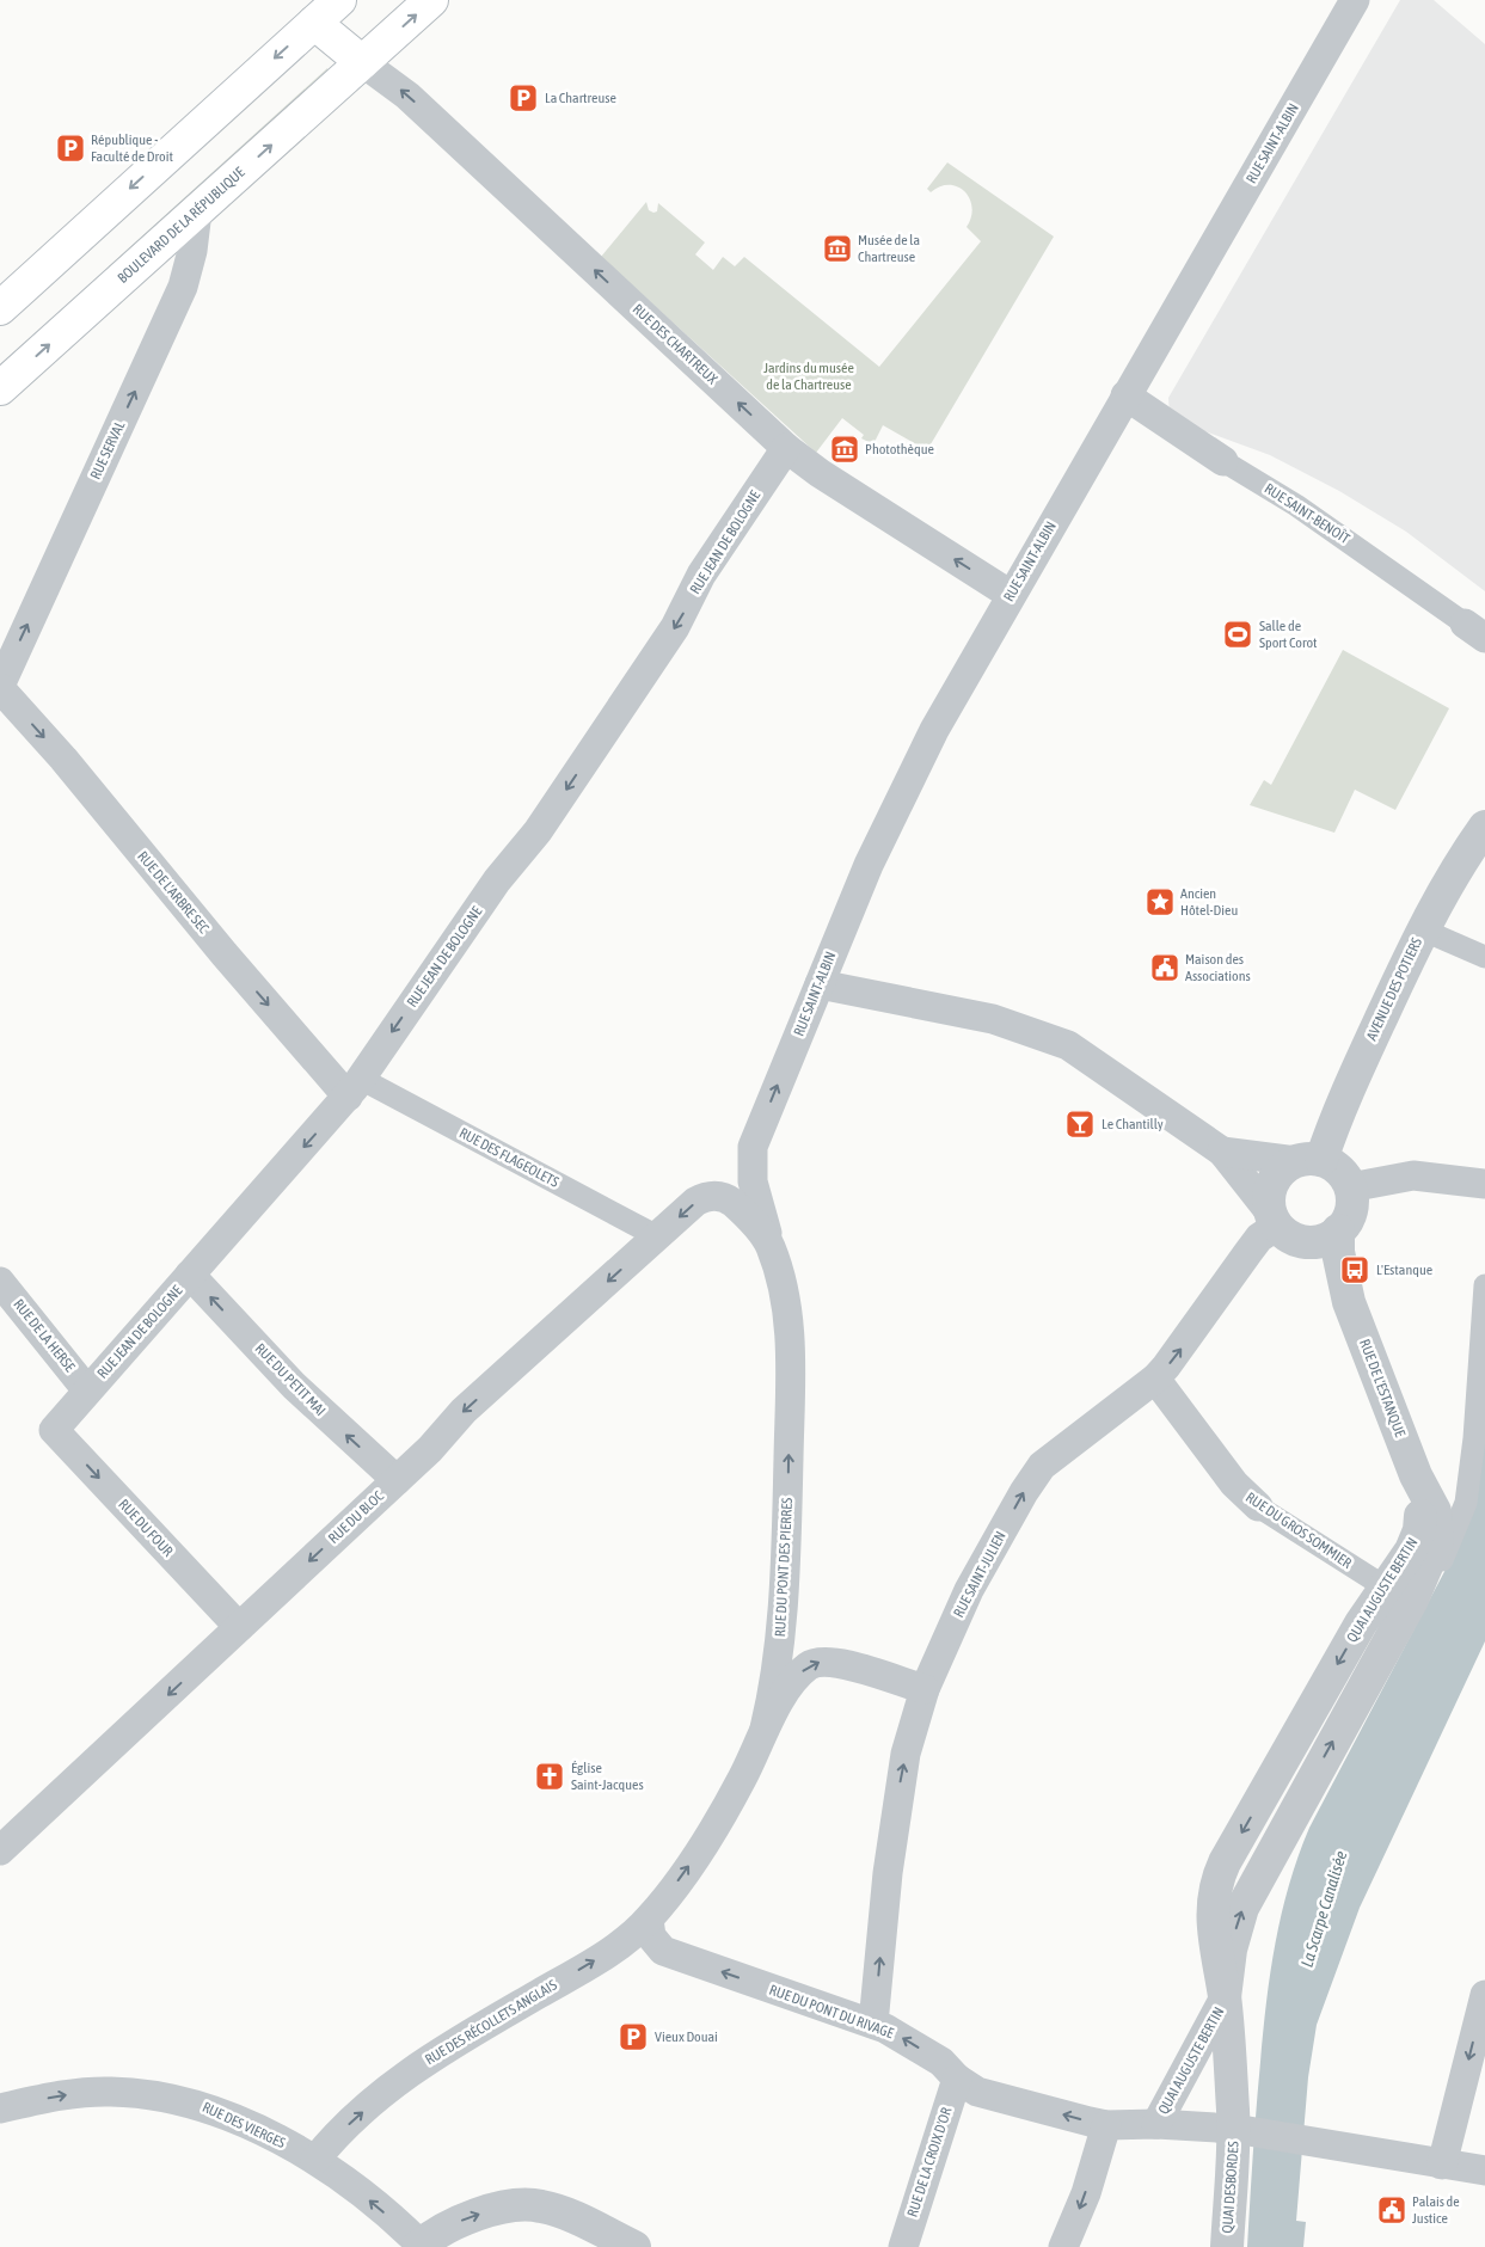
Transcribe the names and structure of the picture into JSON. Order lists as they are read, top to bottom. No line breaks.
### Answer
{"streets":{"main road":["BOULEVARD DE LA RÉPUBLIQUE"],"street":["RUE SAINT-ALBIN","RUE DES CHARTREUX","RUE SERVAL","RUE SAINT-BENOÏT","RUE JEAN DE BOLOGNE","RUE DE L'ARBRE SEC","AVENUE DES POTIERS","RUE DES FLAGEOLETS","RUE DE LA HERSE","RUE DU PETIT MAI","RUE DE L'ESTANQUE","RUE DU BLOC","RUE DU FOUR","RUE DU GROS SOMMIER","RUE DU PONT DES PIERRES","RUE SAINT-JULIEN","QUAI AUGUSTE BERTIN","RUE DU PONT DU RIVAGE","RUE DES RÉCOLLETS ANGLAIS","RUE DES VIERGES","RUE DE LA CROIX D'OR","QUAI DESBORDES"]},"crossings":[["RUE SAINT-ALBIN","RUE DES CHARTREUX"],["RUE SAINT-ALBIN","RUE SAINT-BENOÏT"],["RUE SAINT-ALBIN","RUE DU PONT DES PIERRES"],["BOULEVARD DE LA RÉPUBLIQUE","RUE DES CHARTREUX"],["BOULEVARD DE LA RÉPUBLIQUE","RUE SERVAL"],["RUE DES CHARTREUX","RUE JEAN DE BOLOGNE"],["RUE SERVAL","RUE DE L'ARBRE SEC"],["RUE JEAN DE BOLOGNE","RUE DE L'ARBRE SEC"],["RUE JEAN DE BOLOGNE","RUE DES FLAGEOLETS"],["RUE JEAN DE BOLOGNE","RUE DE LA HERSE"],["RUE JEAN DE BOLOGNE","RUE DU PETIT MAI"],["RUE JEAN DE BOLOGNE","RUE DU FOUR"],["RUE DE L'ARBRE SEC","RUE DES FLAGEOLETS"],["AVENUE DES POTIERS","RUE DE L'ESTANQUE"],["AVENUE DES POTIERS","RUE SAINT-JULIEN"],["RUE DES FLAGEOLETS","RUE DU BLOC"],["RUE DU PETIT MAI","RUE DU BLOC"],["RUE DE L'ESTANQUE","RUE SAINT-JULIEN"],["RUE DE L'ESTANQUE","QUAI AUGUSTE BERTIN"],["RUE DU BLOC","RUE DU FOUR"],["RUE DU BLOC","RUE DU PONT DES PIERRES"],["RUE DU GROS SOMMIER","RUE SAINT-JULIEN"],["RUE DU GROS SOMMIER","QUAI AUGUSTE BERTIN"],["RUE DU PONT DES PIERRES","RUE DES RÉCOLLETS ANGLAIS"],["RUE SAINT-JULIEN","RUE DU PONT DU RIVAGE"],["QUAI AUGUSTE BERTIN","RUE DU PONT DU RIVAGE"],["QUAI AUGUSTE BERTIN","QUAI DESBORDES"],["RUE DU PONT DU RIVAGE","RUE DES RÉCOLLETS ANGLAIS"],["RUE DU PONT DU RIVAGE","RUE DE LA CROIX D'OR"],["RUE DU PONT DU RIVAGE","QUAI DESBORDES"],["RUE DES RÉCOLLETS ANGLAIS","RUE DES VIERGES"]],"one_way":["RUE DES CHARTREUX","RUE SERVAL","RUE JEAN DE BOLOGNE","RUE DE L'ARBRE SEC","RUE DU PETIT MAI","RUE DU BLOC","RUE DU FOUR","RUE DU PONT DES PIERRES","RUE SAINT-JULIEN","RUE DU PONT DU RIVAGE","RUE DES RÉCOLLETS ANGLAIS"],"water":["La Scarpe Canalisée"],"parks":["Jardins du musée de la Chartreuse"],"places":{"parking":["La Chartreuse","République - Faculté de Droit","Vieux Douai"],"museum":["Musée de la Chartreuse","Photothèque"],"sports":["Salle de Sport Corot"],"place":["Ancien Hôtel-Dieu"],"public building":["Maison des Associations","Palais de Justice"],"bar":["Le Chantilly"],"bus stop":["L'Estanque"],"church":["Église Saint-Jacques"]}}
